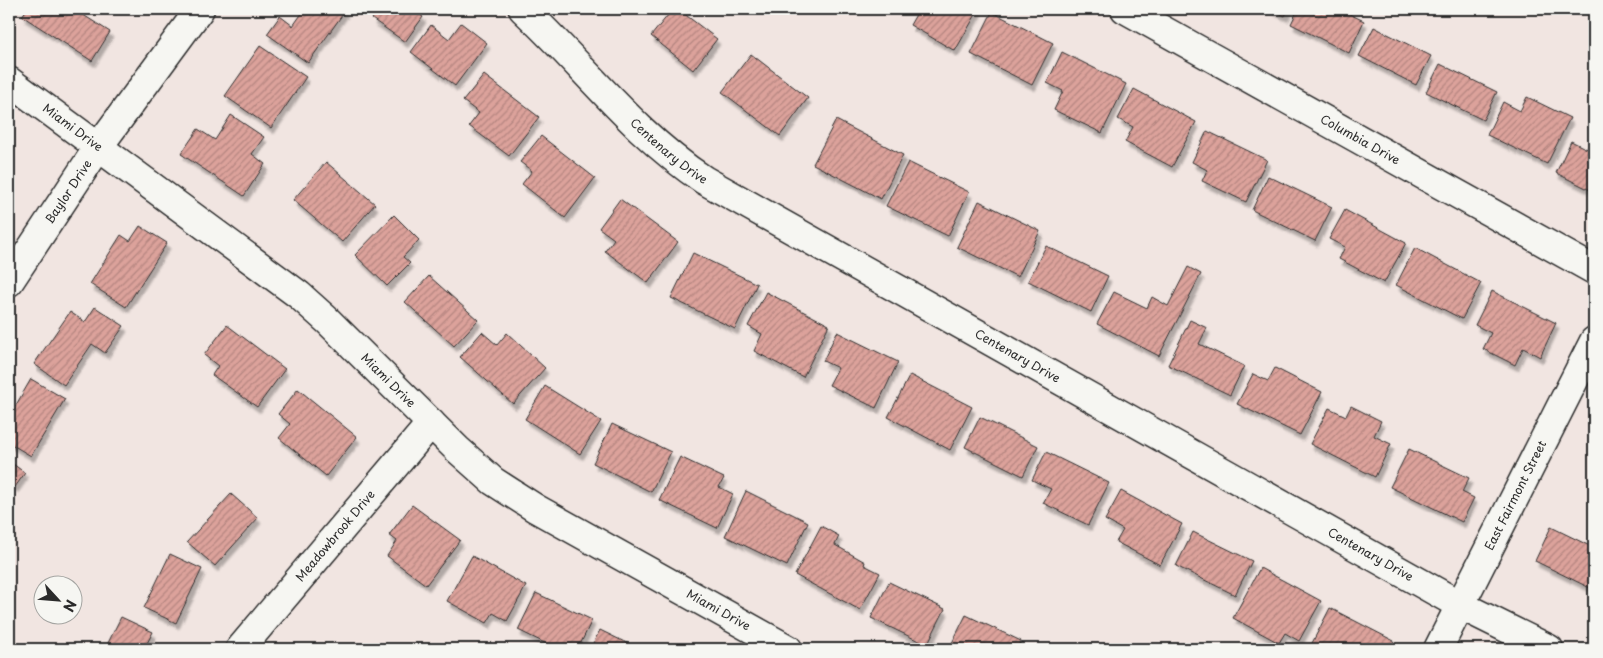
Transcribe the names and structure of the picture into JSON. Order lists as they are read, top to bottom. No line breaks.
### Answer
{"streets":{"street":["Miami Drive","Columbia Drive","Centenary Drive","Baylor Drive","East Fairmont Street","Meadowbrook Drive"]},"crossings":[["Miami Drive","Baylor Drive"],["Miami Drive","Meadowbrook Drive"],["Centenary Drive","East Fairmont Street"]],"north":"bottom right"}
